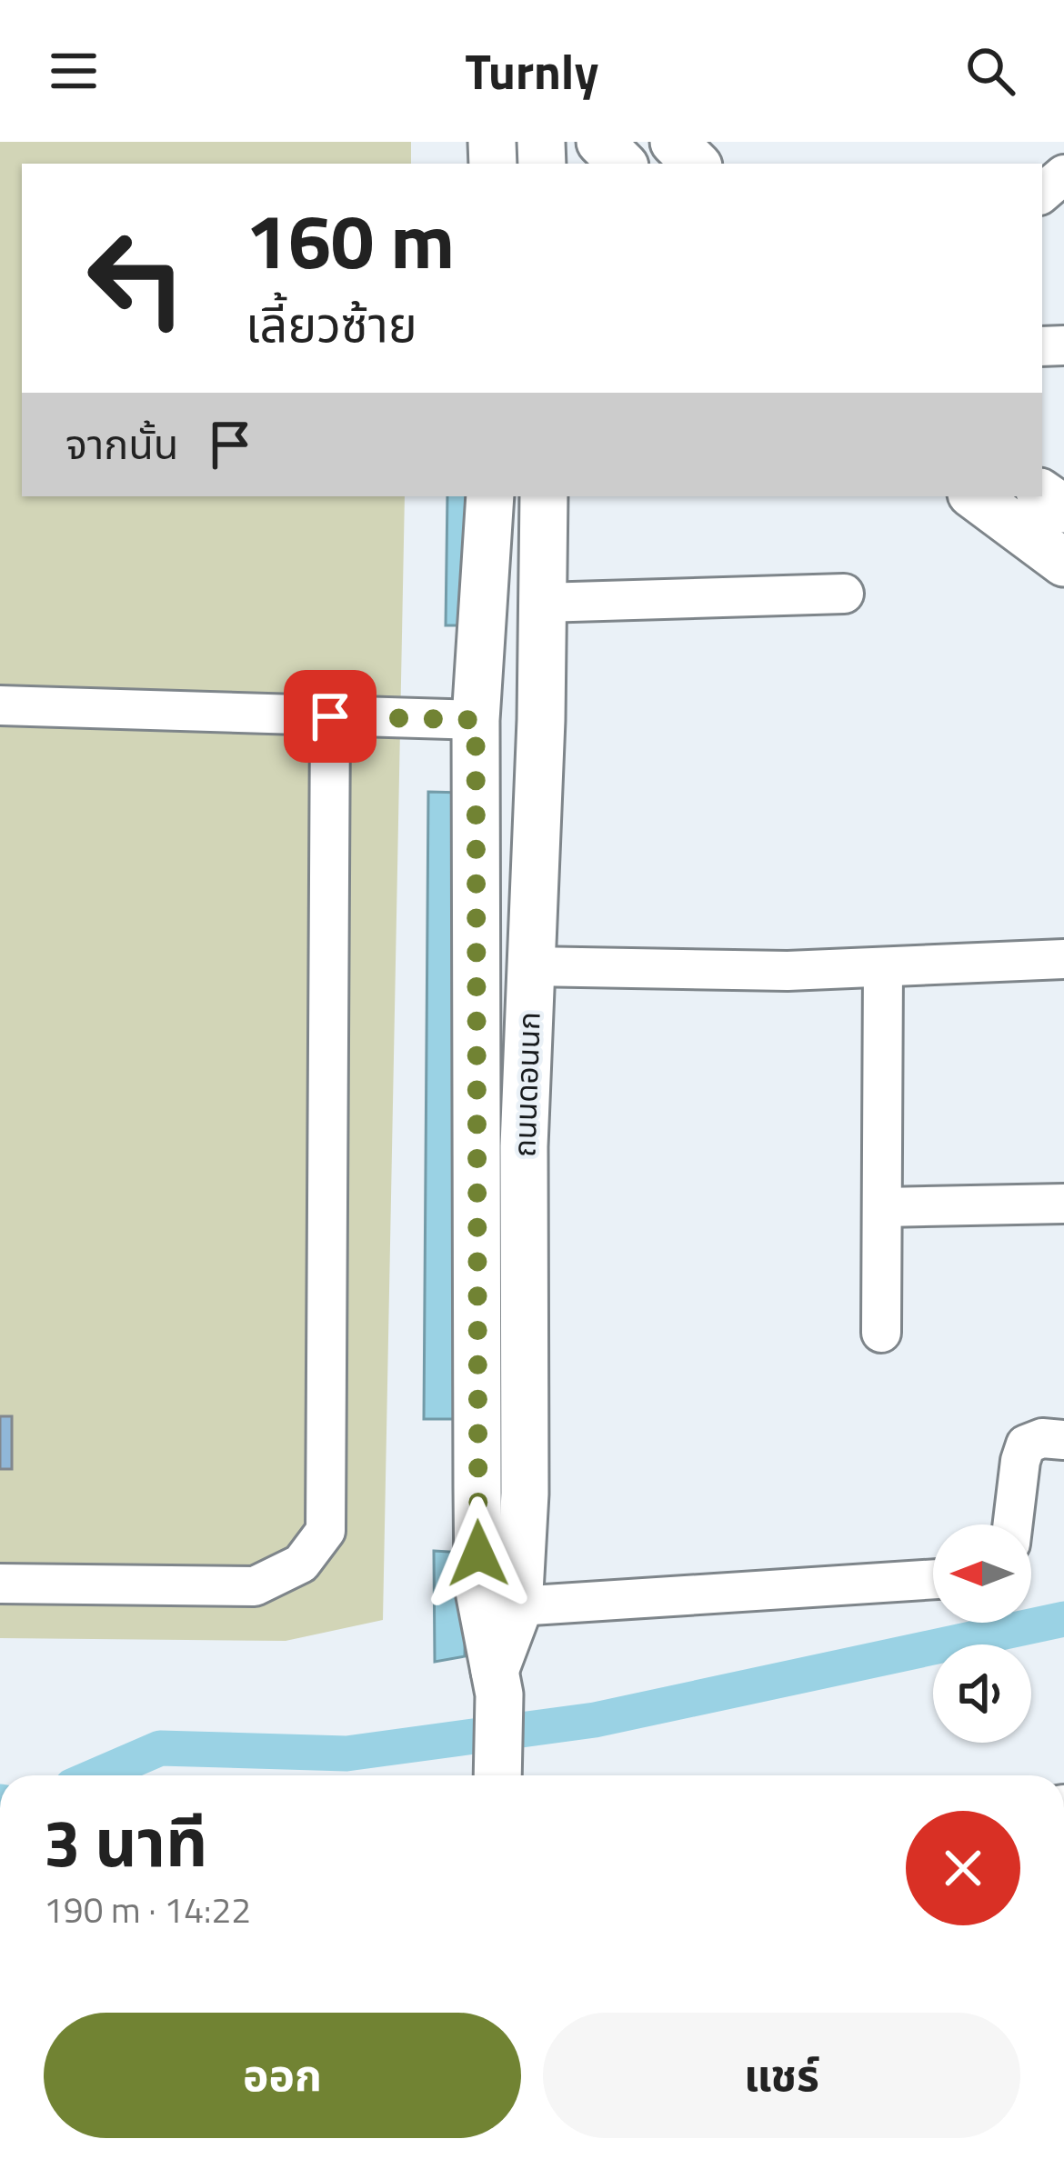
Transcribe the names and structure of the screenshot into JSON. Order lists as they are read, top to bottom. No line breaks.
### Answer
{"streets":{"main road":["ถนนดอนนก"]},"north":"left","page":{"header":"Turnly","turn":["160 m","เลี้ยวซ้าย"],"then":"จากนั้น","heading":["3 นาที","190 m · 14:22"],"buttons":["ออก","แชร์"]}}
